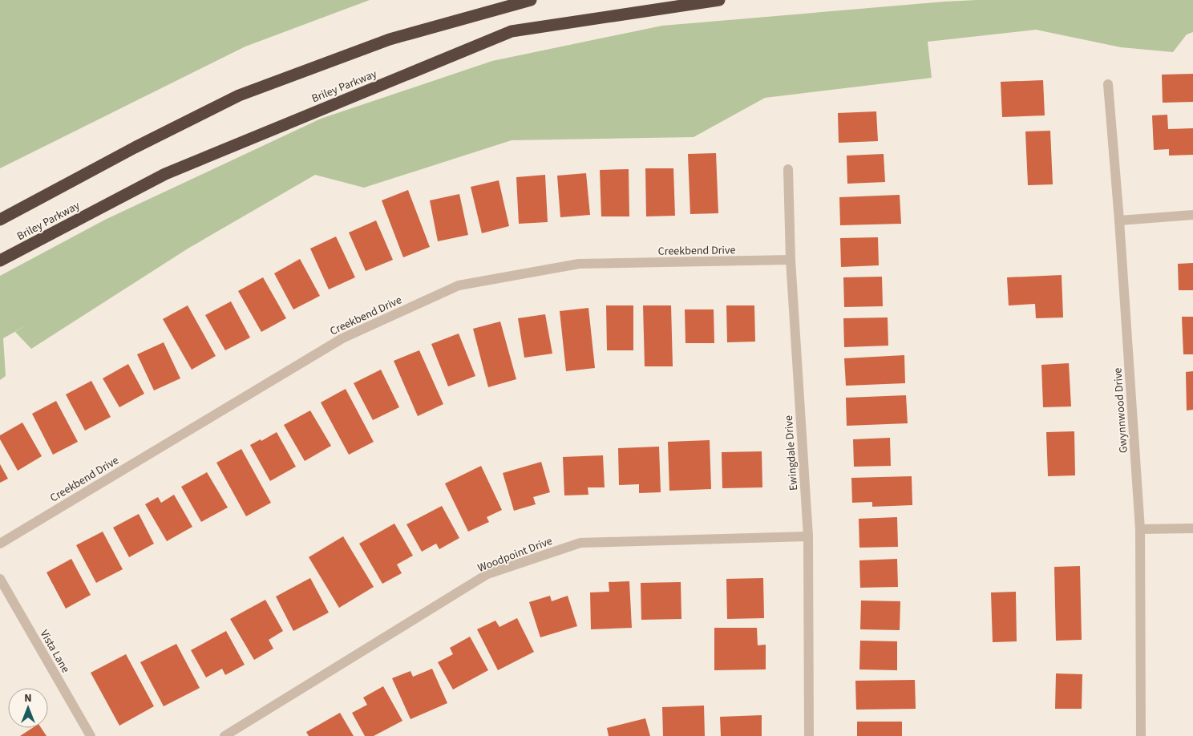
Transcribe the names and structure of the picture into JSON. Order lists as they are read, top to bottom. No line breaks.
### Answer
{"streets":{"highway":["Briley Parkway"],"street":["Creekbend Drive","Gwynnwood Drive","Ewingdale Drive","Woodpoint Drive","Vista Lane"]},"crossings":[["Creekbend Drive","Ewingdale Drive"],["Ewingdale Drive","Woodpoint Drive"]],"north":"top"}
